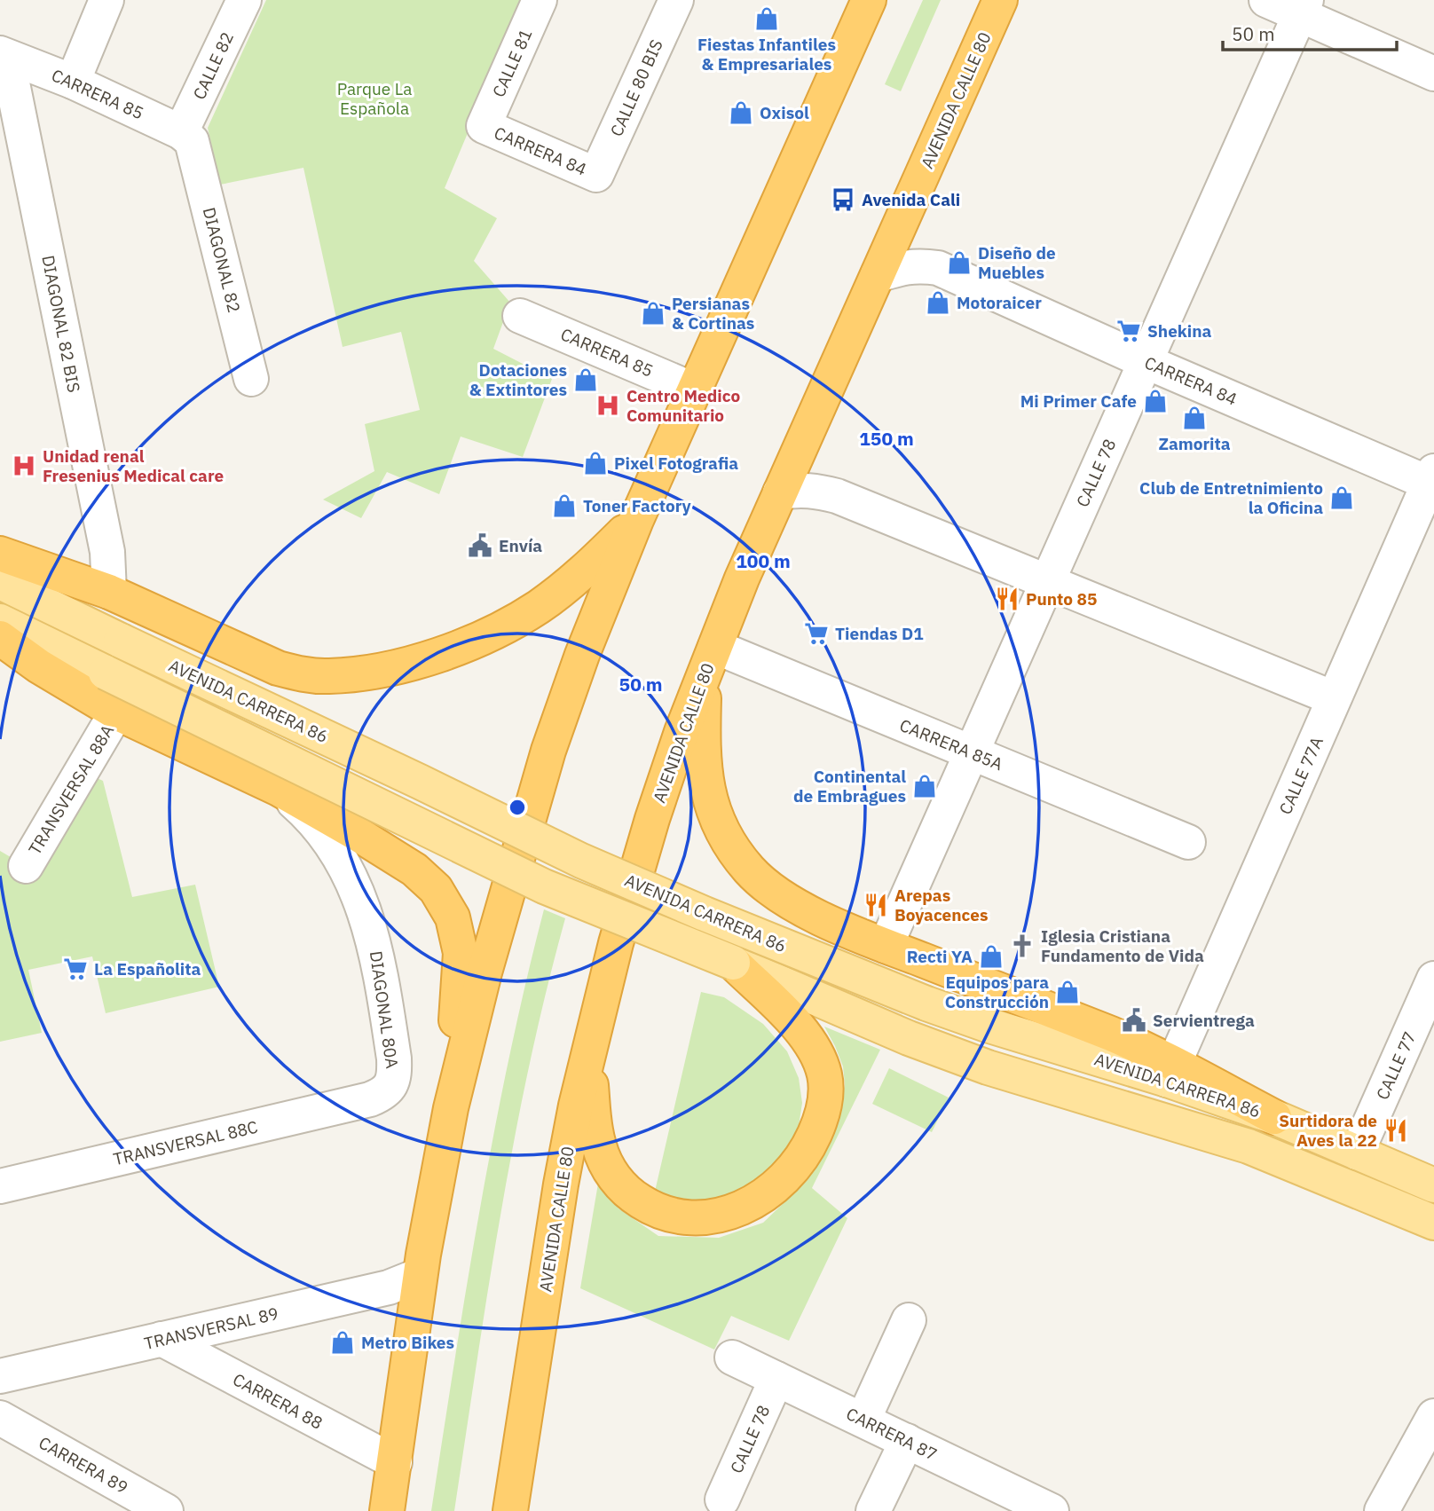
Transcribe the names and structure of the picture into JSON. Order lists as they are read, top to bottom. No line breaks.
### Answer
{"streets":{"highway":["AVENIDA CALLE 80"],"main road":["AVENIDA CARRERA 86"],"street":["CALLE 81","CALLE 82","CALLE 80 BIS","CARRERA 85","CARRERA 84","DIAGONAL 82","DIAGONAL 82 BIS","CALLE 78","CARRERA 85A","CALLE 77A","TRANSVERSAL 88A","DIAGONAL 80A","CALLE 77","TRANSVERSAL 88C","TRANSVERSAL 89","CARRERA 88","CARRERA 87","CARRERA 89"]},"crossings":[["CALLE 81","CARRERA 84"],["CALLE 82","CARRERA 85"],["CALLE 82","DIAGONAL 82"],["CALLE 80 BIS","CARRERA 84"],["CARRERA 85","DIAGONAL 82"],["CARRERA 85","DIAGONAL 82 BIS"],["AVENIDA CALLE 80","CARRERA 84"],["AVENIDA CALLE 80","CARRERA 85A"],["CARRERA 84","CALLE 78"],["CARRERA 84","CALLE 77A"],["CALLE 78","CARRERA 85A"],["CALLE 78","CARRERA 87"],["AVENIDA CARRERA 86","CALLE 77A"],["AVENIDA CARRERA 86","CALLE 77"],["DIAGONAL 80A","TRANSVERSAL 88C"],["TRANSVERSAL 89","CARRERA 88"]],"parks":["Parque La Española"],"places":{"shop":["Fiestas Infantiles & Empresariales","Oxisol","Diseño de Muebles","Motoraicer","Persianas & Cortinas","Dotaciones & Extintores","Mi Primer Cafe","Zamorita","Pixel Fotografia","Club de Entretnimiento la Oficina","Toner Factory","Continental de Embragues","Recti YA","Equipos para Construcción","Metro Bikes"],"bus stop":["Avenida Cali"],"supermarket":["Shekina","Tiendas D1","La Españolita"],"hospital":["Centro Medico Comunitario","Unidad renal Fresenius Medical care"],"public building":["Envía","Servientrega"],"restaurant":["Punto 85","Arepas Boyacences","Surtidora de Aves la 22"],"church":["Iglesia Cristiana Fundamento de Vida"]},"scale_bar":"50 m","rings":["150 m","100 m","50 m"]}
